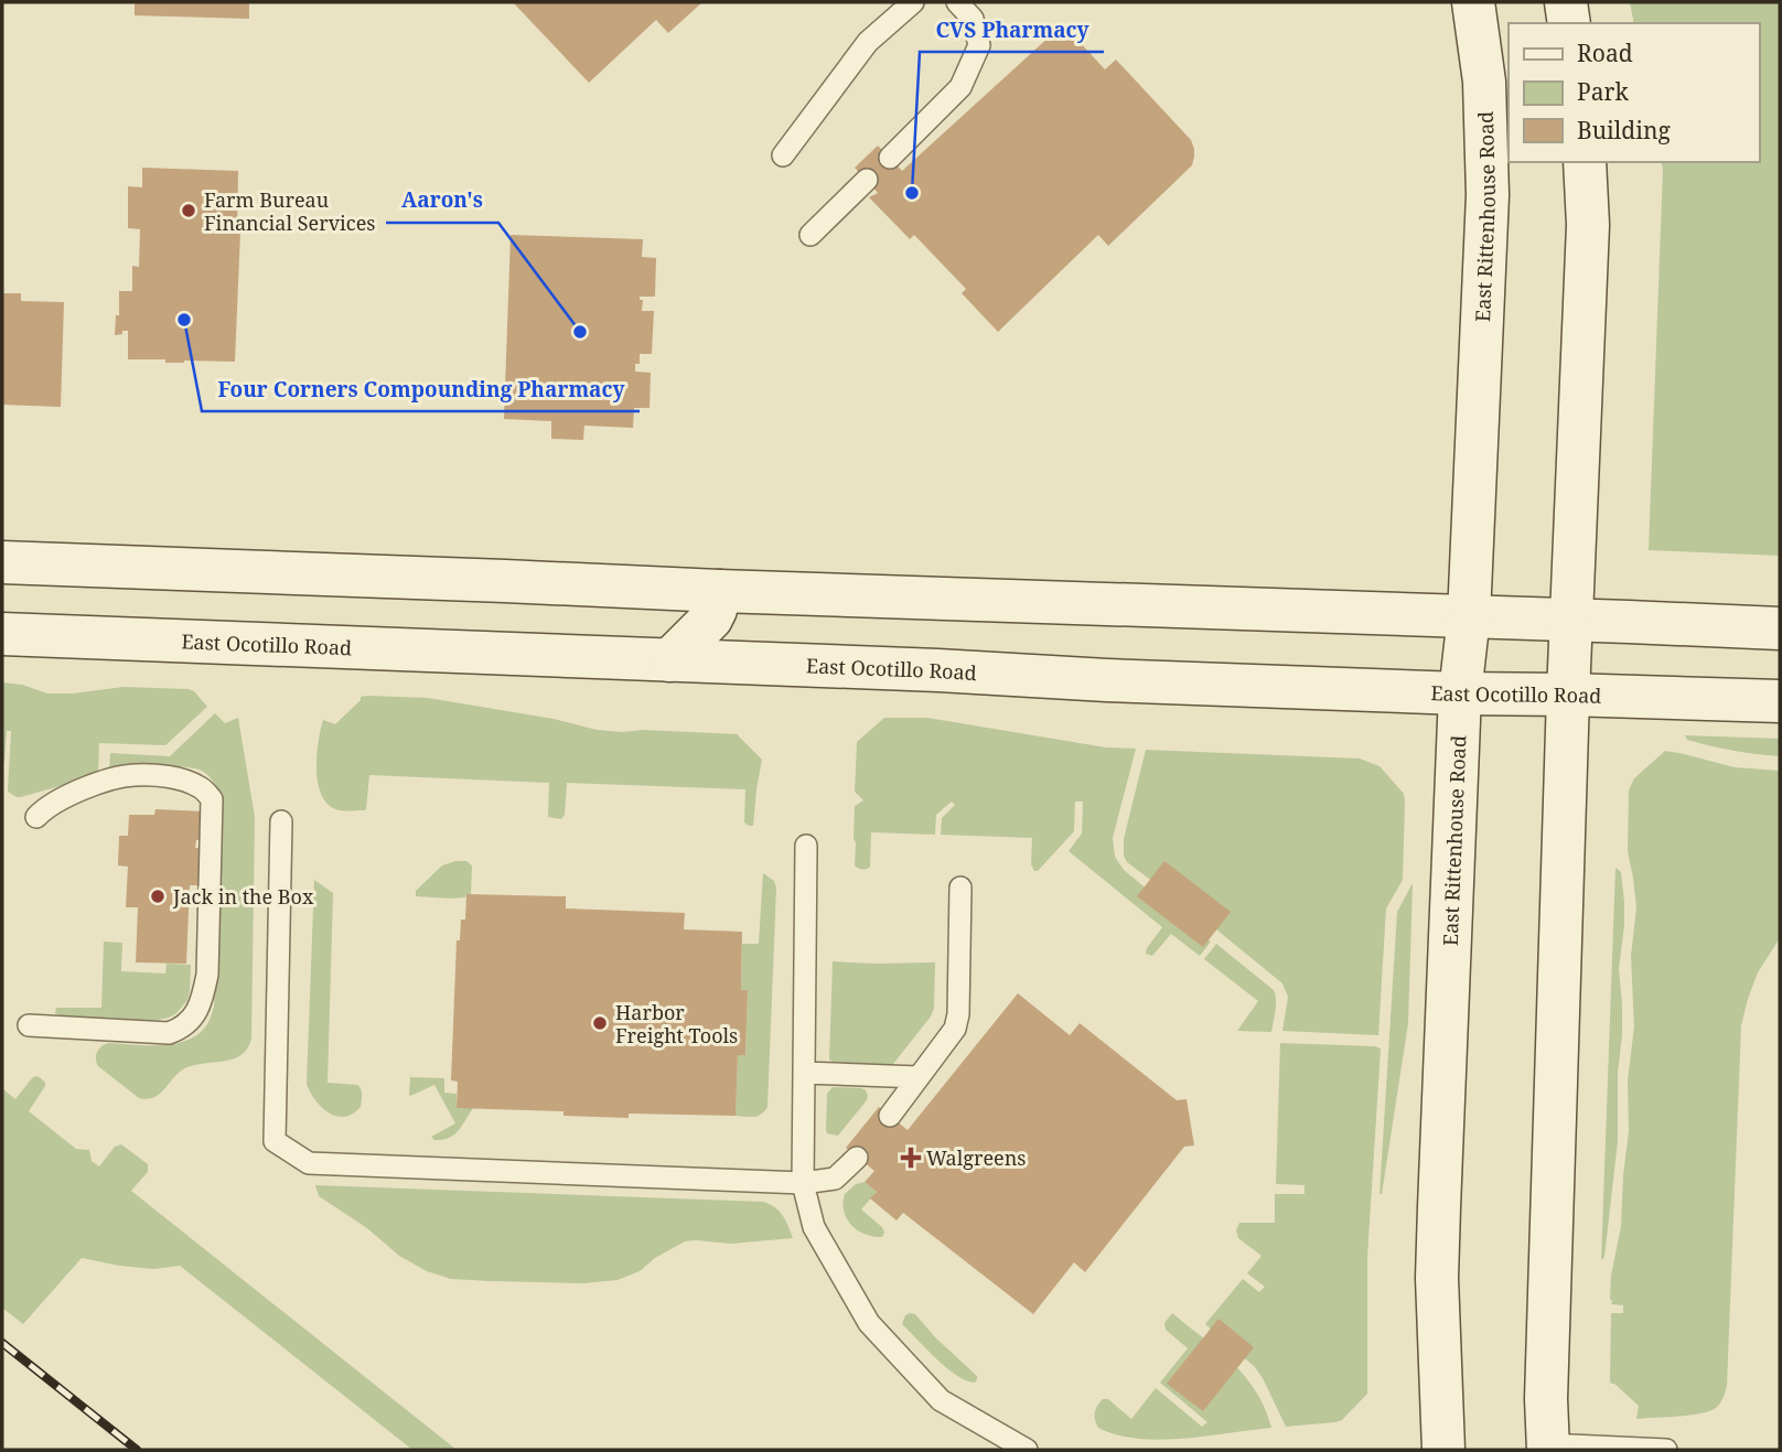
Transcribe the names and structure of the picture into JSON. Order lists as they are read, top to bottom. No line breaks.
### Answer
{"streets":{"main road":["East Rittenhouse Road","East Ocotillo Road"]},"crossings":[["East Rittenhouse Road","East Ocotillo Road"]],"places":{"other":["CVS Pharmacy","Farm Bureau Financial Services","Four Corners Compounding Pharmacy","Aaron's","Jack in the Box","Harbor Freight Tools"],"health":["Walgreens"]},"legend":["Road","Park","Building"]}
